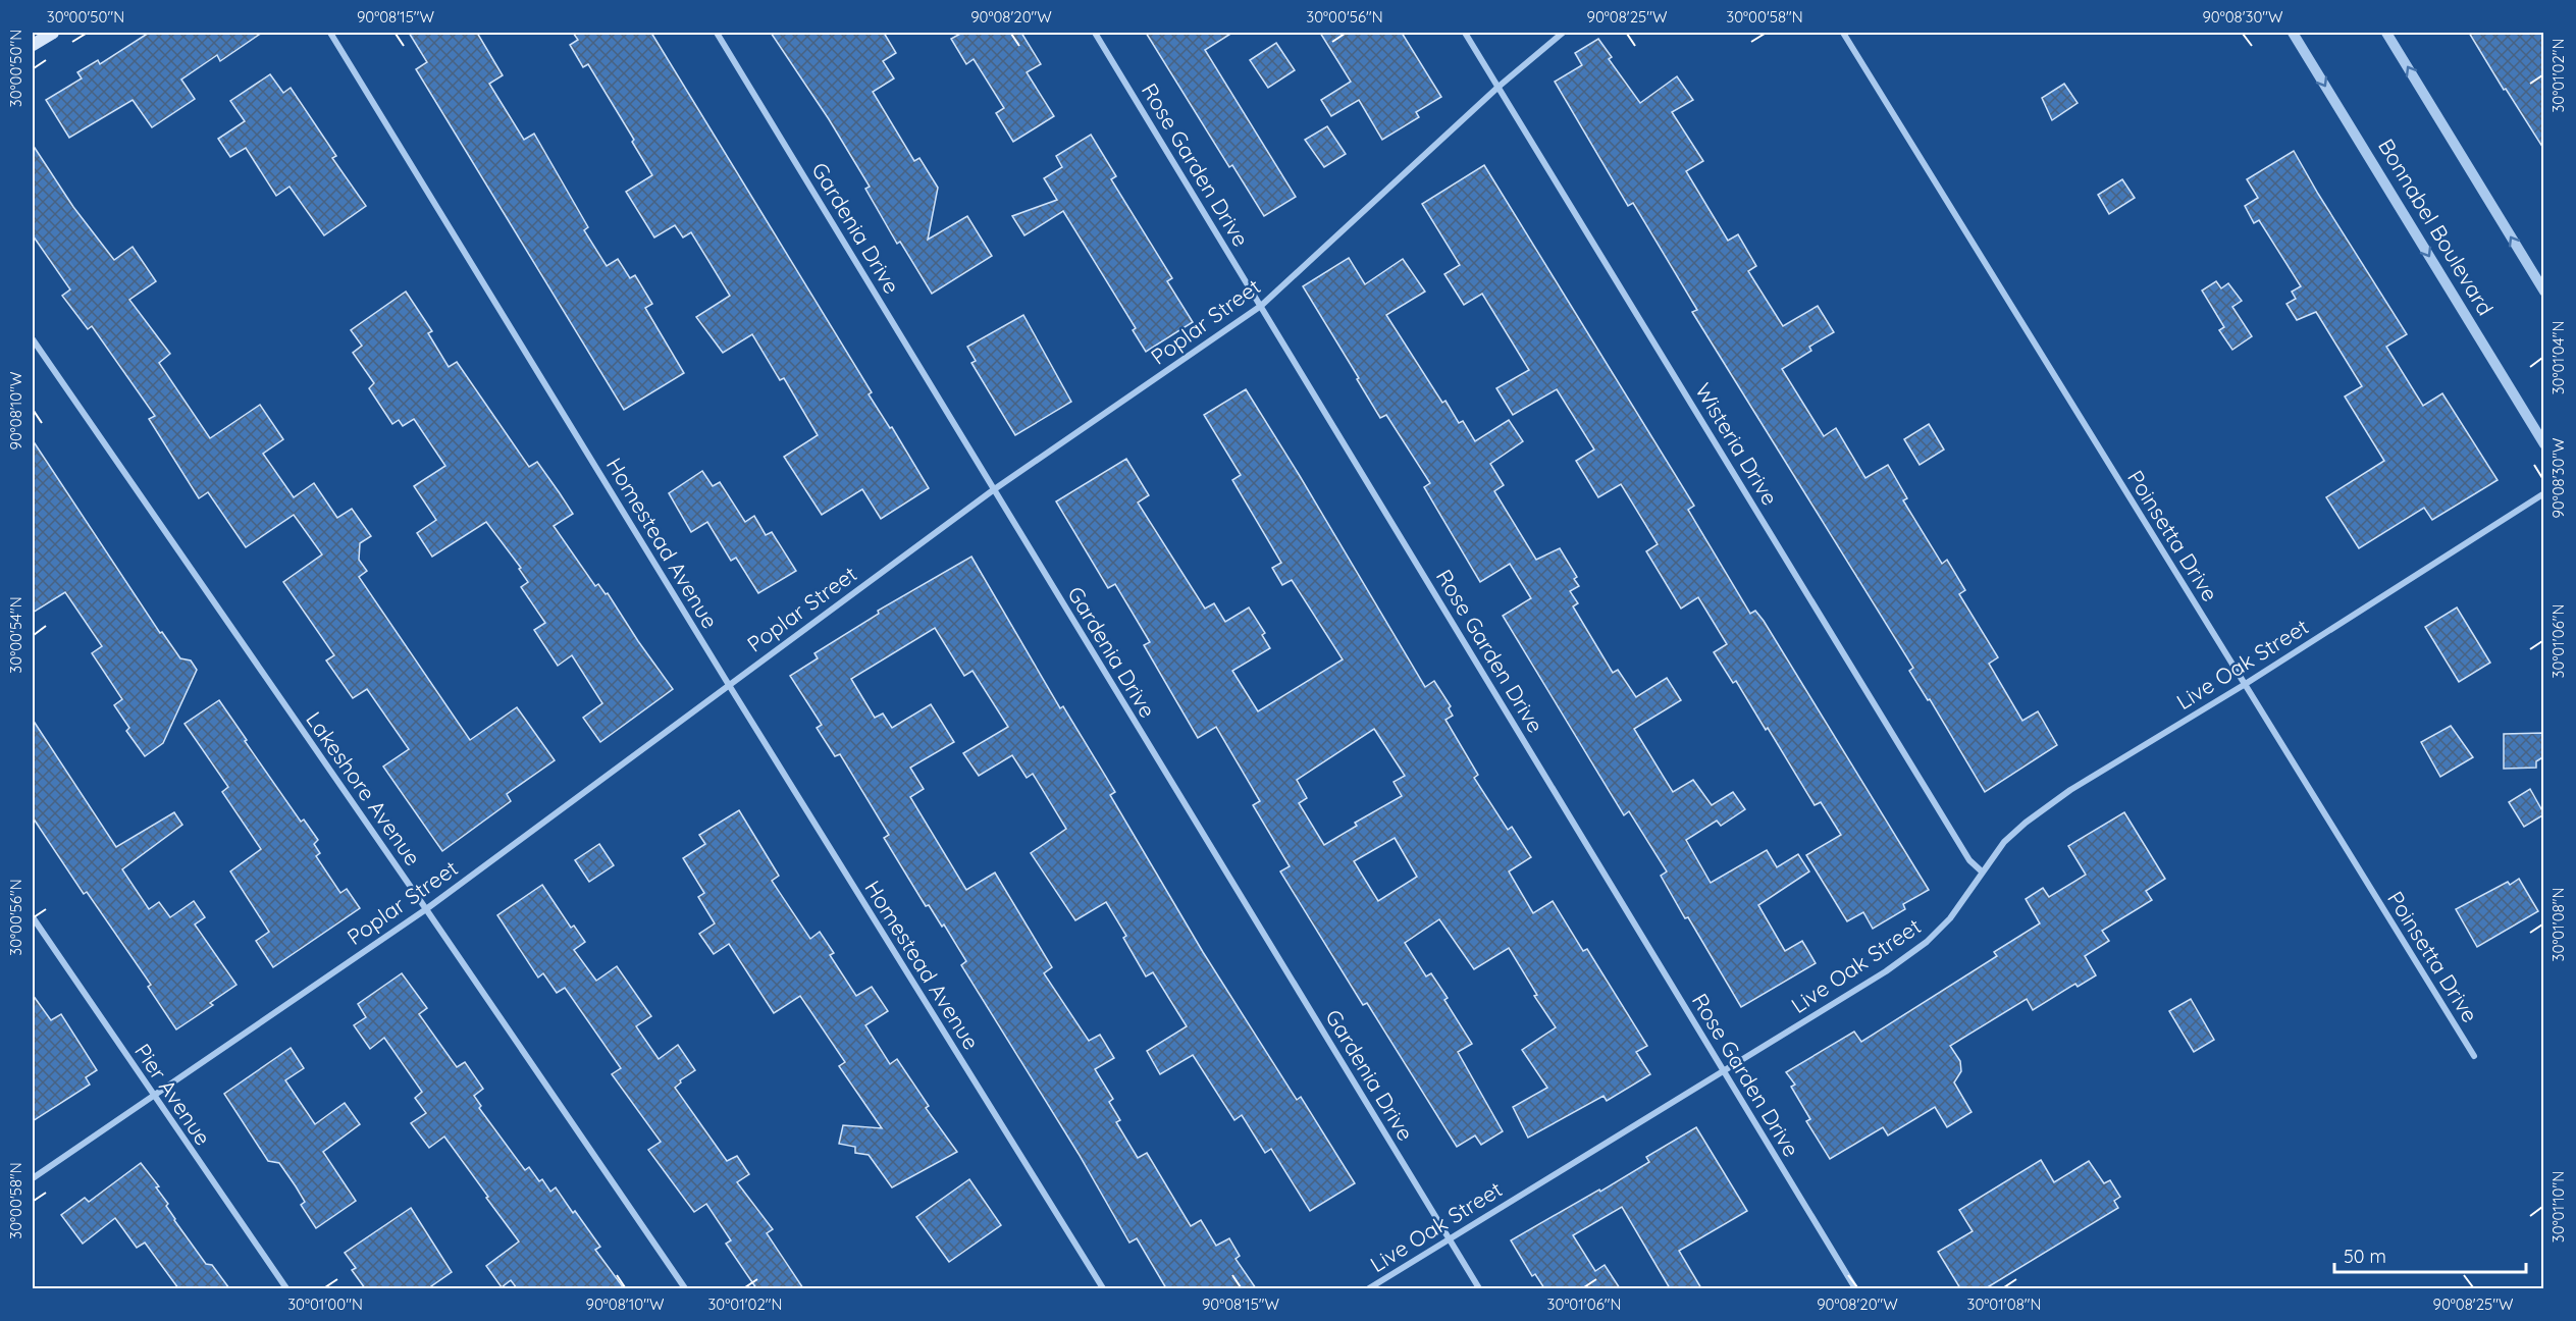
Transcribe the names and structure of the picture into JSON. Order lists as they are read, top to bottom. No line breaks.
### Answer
{"streets":{"street":["Rose Garden Drive","Bonnabel Boulevard","Gardenia Drive","Poplar Street","Wisteria Drive","Poinsetta Drive","Homestead Avenue","Live Oak Street","Lakeshore Avenue","Pier Avenue"]},"crossings":[["Rose Garden Drive","Poplar Street"],["Rose Garden Drive","Live Oak Street"],["Gardenia Drive","Poplar Street"],["Gardenia Drive","Live Oak Street"],["Poplar Street","Wisteria Drive"],["Poplar Street","Homestead Avenue"],["Poplar Street","Lakeshore Avenue"],["Poplar Street","Pier Avenue"],["Wisteria Drive","Live Oak Street"],["Poinsetta Drive","Live Oak Street"]],"scale_bar":"50 m","coordinates":["30°00'50\"N","90°08'15\"W","90°08'20\"W","30°00'56\"N","90°08'25\"W","30°00'58\"N","90°08'30\"W","30°01'02\"N","30°01'04\"N","90°08'10\"W","30°00'54\"N","30°01'06\"N","30°01'08\"N","30°01'10\"N","30°01'00\"N"]}
